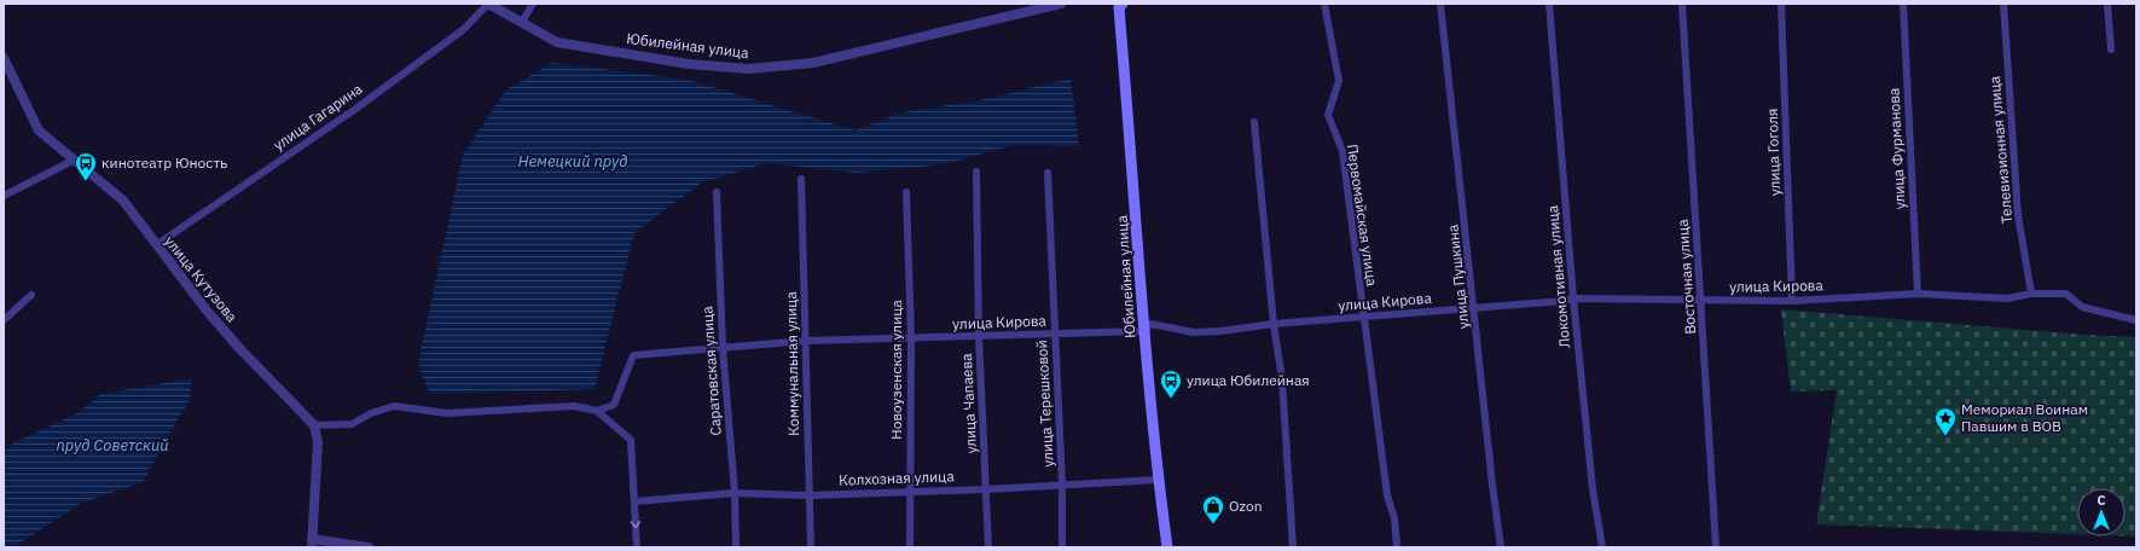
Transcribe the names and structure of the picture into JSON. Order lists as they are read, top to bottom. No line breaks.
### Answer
{"streets":{"main road":["Юбилейная улица"],"street":["улица Гагарина","улица Фурманова","Телевизионная улица","улица Гоголя","Первомайская улица","улица Пушкина","Локомотивная улица","Восточная улица","улица Кутузова","улица Кирова","Коммунальная улица","Новоузенская улица","Саратовская улица","улица Чапаева","улица Терешковой","Колхозная улица"]},"crossings":[["Юбилейная улица","улица Гагарина"],["Юбилейная улица","улица Кирова"],["Юбилейная улица","Колхозная улица"],["улица Гагарина","улица Кутузова"],["улица Фурманова","улица Кирова"],["Телевизионная улица","улица Кирова"],["улица Гоголя","улица Кирова"],["Первомайская улица","улица Кирова"],["улица Пушкина","улица Кирова"],["Локомотивная улица","улица Кирова"],["Восточная улица","улица Кирова"],["улица Кирова","Коммунальная улица"],["улица Кирова","Новоузенская улица"],["улица Кирова","Саратовская улица"],["улица Кирова","улица Чапаева"],["улица Кирова","улица Терешковой"],["Коммунальная улица","Колхозная улица"],["Новоузенская улица","Колхозная улица"],["Саратовская улица","Колхозная улица"],["улица Чапаева","Колхозная улица"],["улица Терешковой","Колхозная улица"]],"water":["Немецкий пруд","пруд Советский"],"places":{"bus stop":["кинотеатр Юность","улица Юбилейная"],"place":["Мемориал Воинам Павшим в ВОВ"],"shop":["Ozon"]},"north":"top"}
